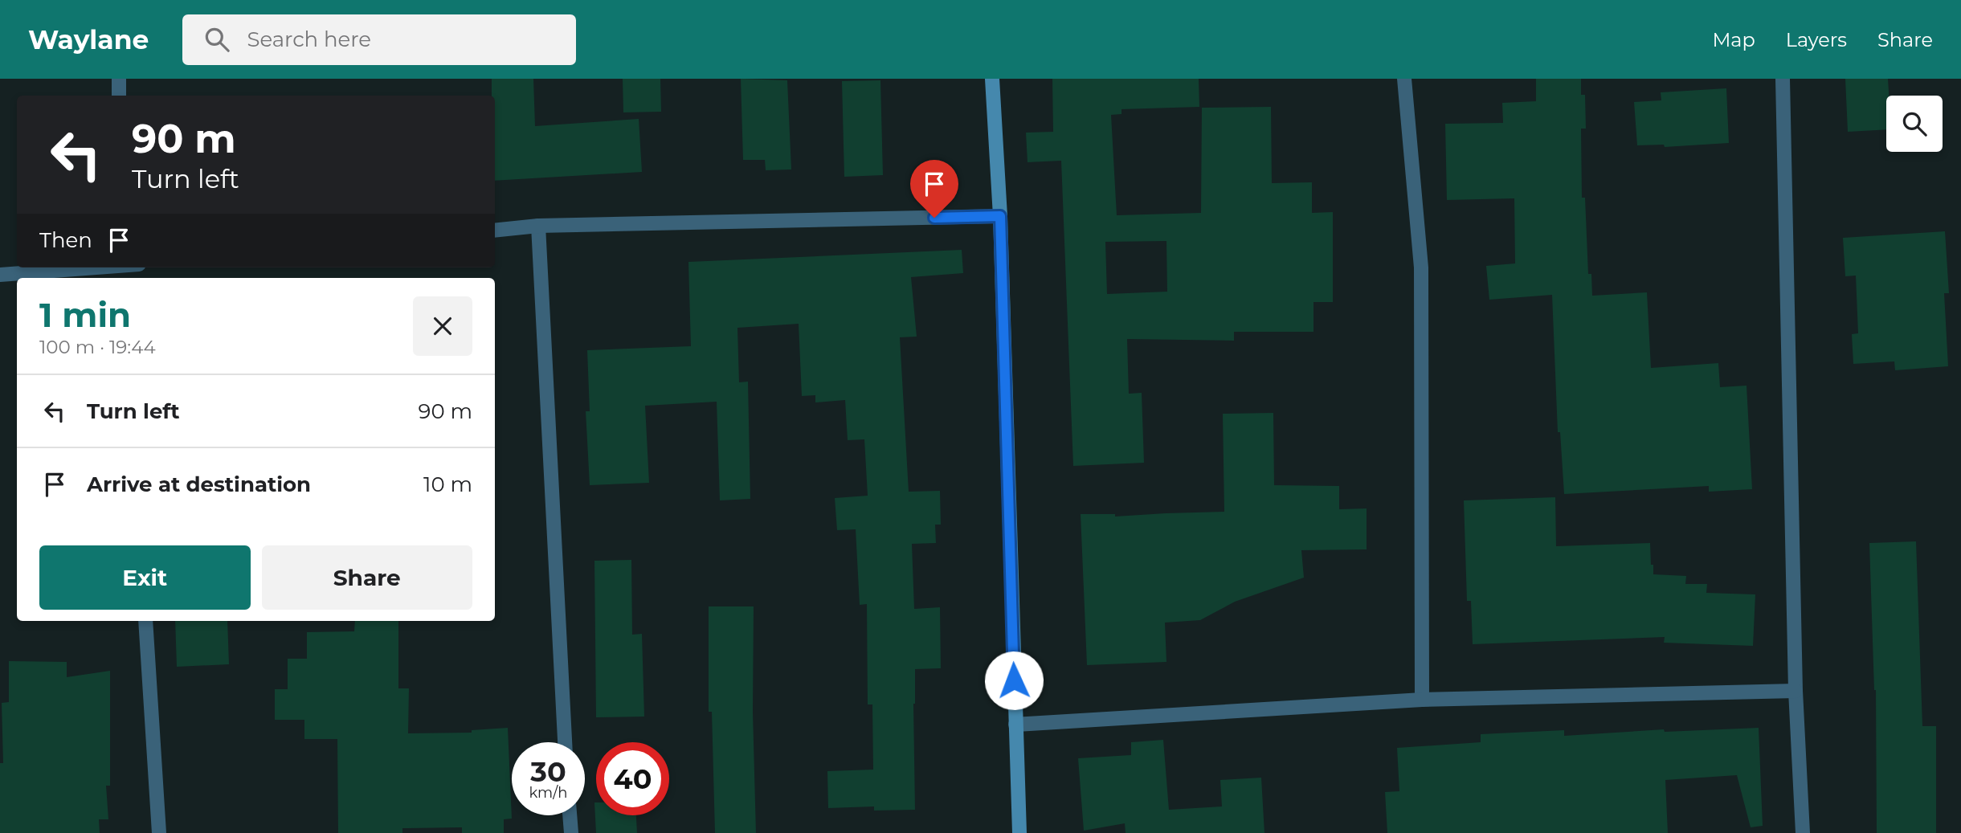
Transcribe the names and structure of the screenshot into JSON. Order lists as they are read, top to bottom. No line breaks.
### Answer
{"page":{"header":"Waylane","search":"Search here","nav":["Map","Layers","Share"],"turn":["90 m","Turn left"],"then":"Then","heading":["1 min","100 m · 19:44"],"list":[{"name":"Turn left","value":"90 m"},{"name":"Arrive at destination","value":"10 m"}],"buttons":["Exit","Share"],"speed":"30 km/h","limit":"40"}}
